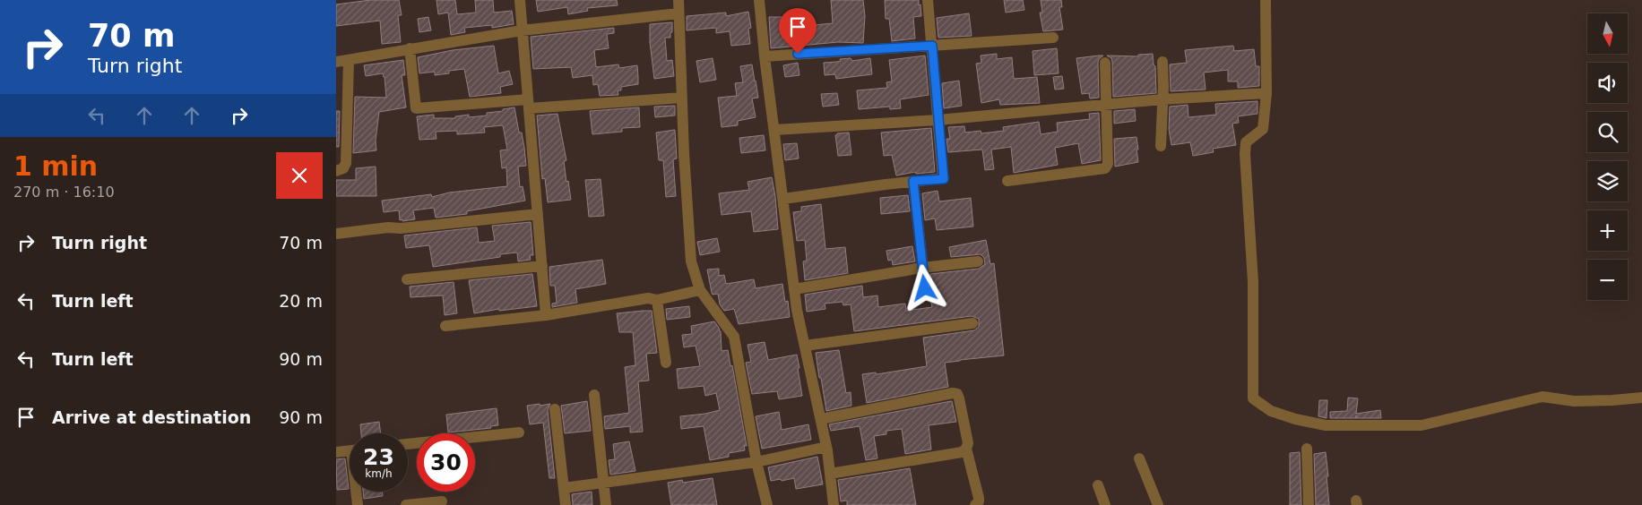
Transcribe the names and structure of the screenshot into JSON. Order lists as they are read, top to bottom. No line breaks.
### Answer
{"north":"bottom","page":{"turn":["70 m","Turn right"],"map_buttons":["+","−"],"heading":["1 min","270 m · 16:10"],"list":[{"name":"Turn right","value":"70 m"},{"name":"Turn left","value":"20 m"},{"name":"Turn left","value":"90 m"},{"name":"Arrive at destination","value":"90 m"}],"speed":"23 km/h","limit":"30"}}
